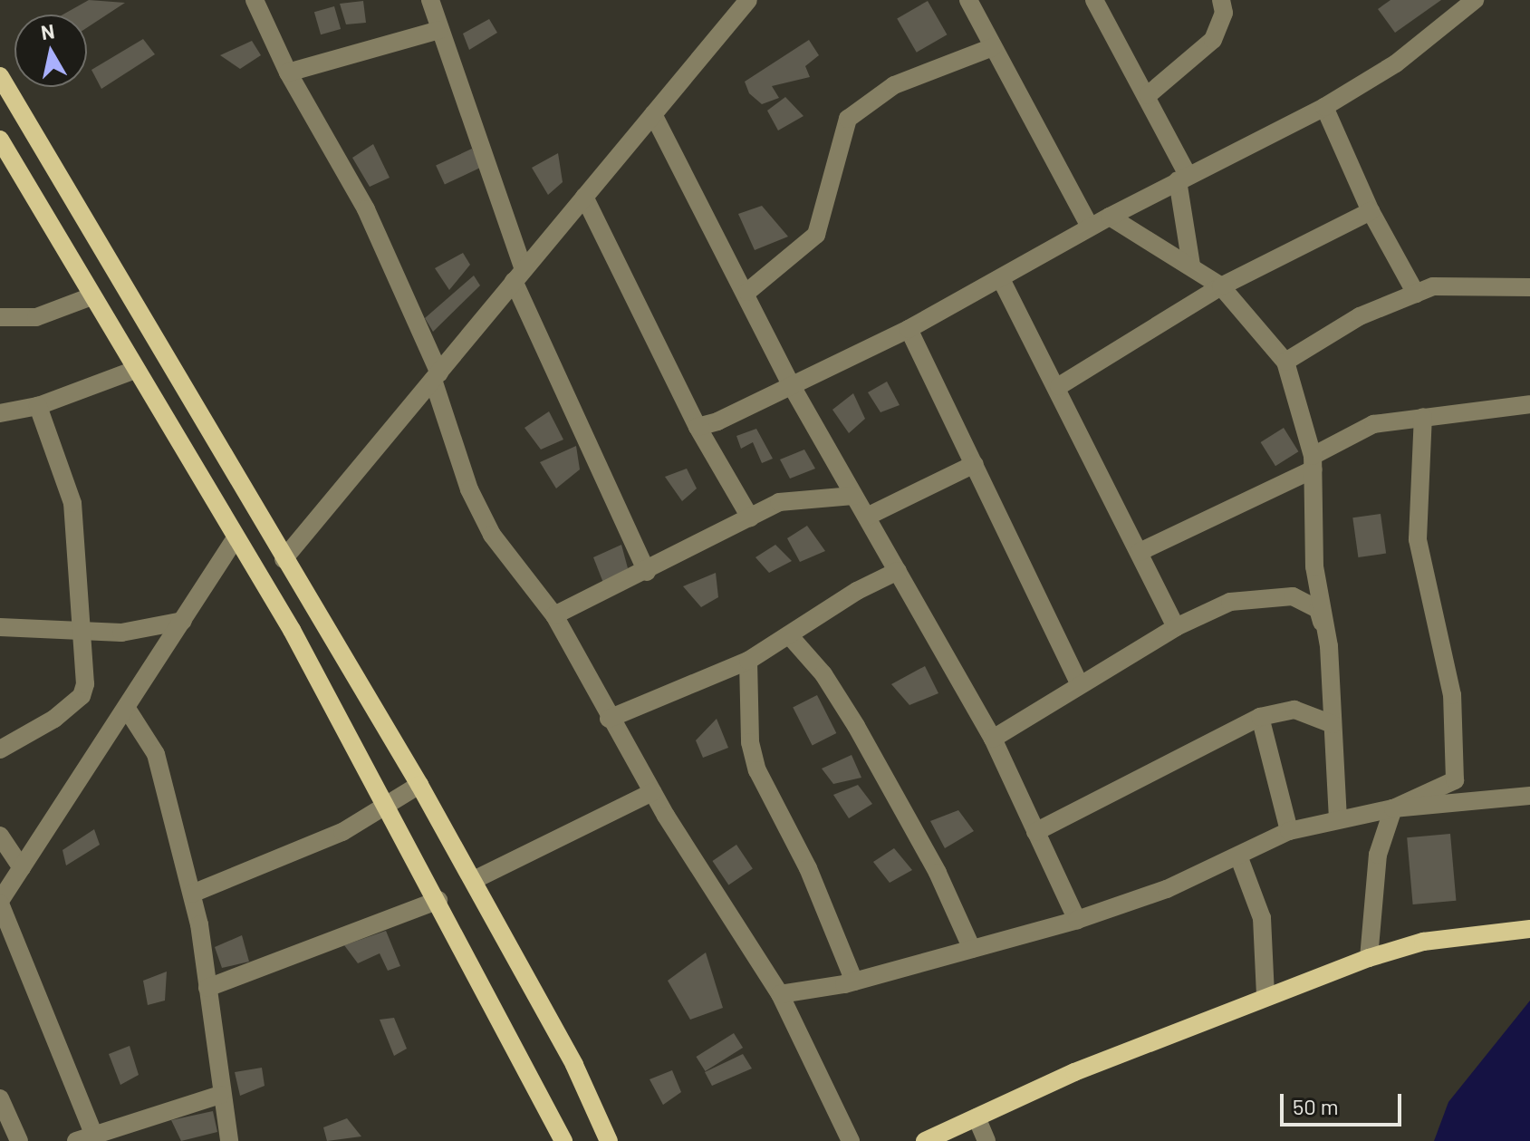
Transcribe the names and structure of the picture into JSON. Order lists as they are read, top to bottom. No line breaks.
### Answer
{"scale_bar":"50 m","north":"top"}
